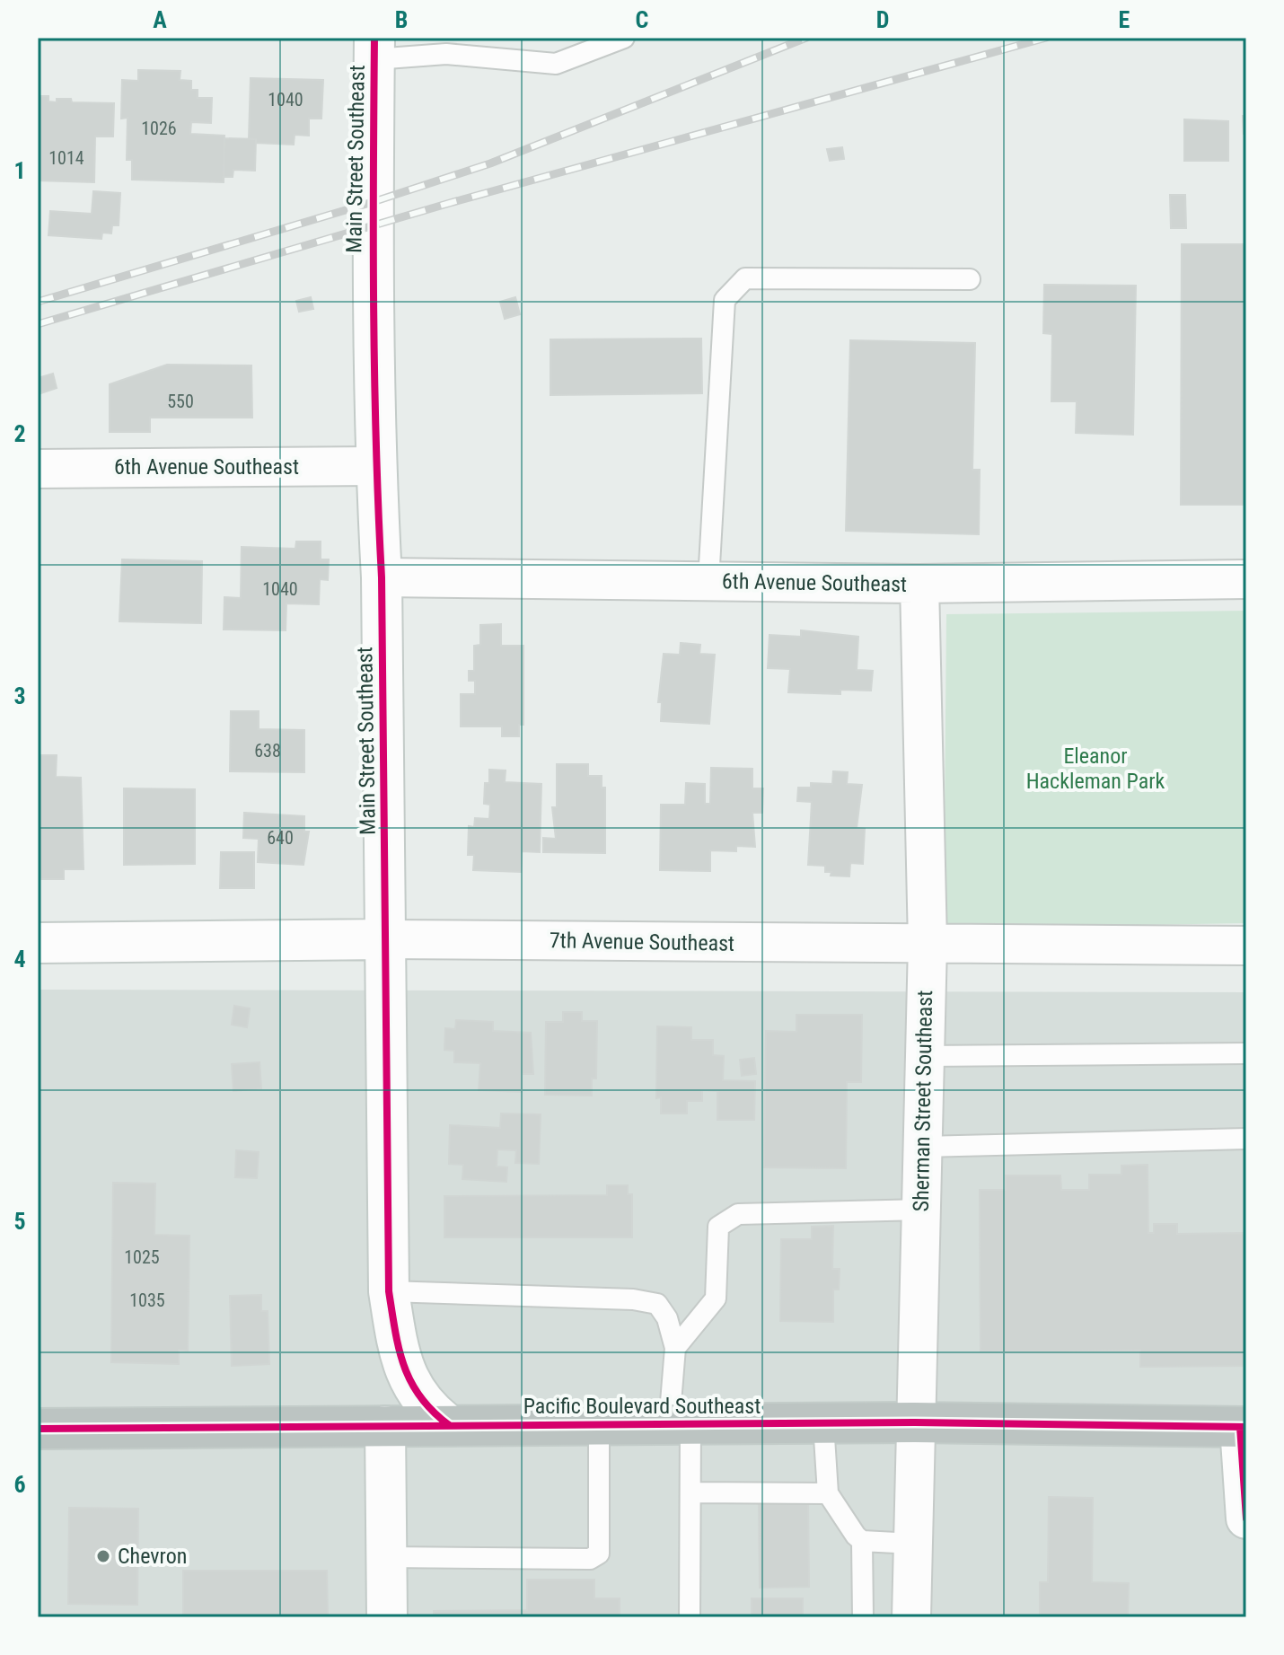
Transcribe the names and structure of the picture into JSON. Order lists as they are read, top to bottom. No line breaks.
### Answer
{"streets":{"highway":["Pacific Boulevard Southeast"],"street":["Main Street Southeast","6th Avenue Southeast","7th Avenue Southeast","Sherman Street Southeast"]},"crossings":[["Main Street Southeast","6th Avenue Southeast"],["Main Street Southeast","7th Avenue Southeast"],["Main Street Southeast","Pacific Boulevard Southeast"],["6th Avenue Southeast","Sherman Street Southeast"],["7th Avenue Southeast","Sherman Street Southeast"],["Sherman Street Southeast","Pacific Boulevard Southeast"]],"parks":["Eleanor Hackleman Park"],"places":["Chevron"],"house_numbers":["1040","1026","1014","550","1040","638","640","1025","1035"],"grid":{"columns":["A","B","C","D","E"],"rows":["1","2","3","4","5","6"]}}
